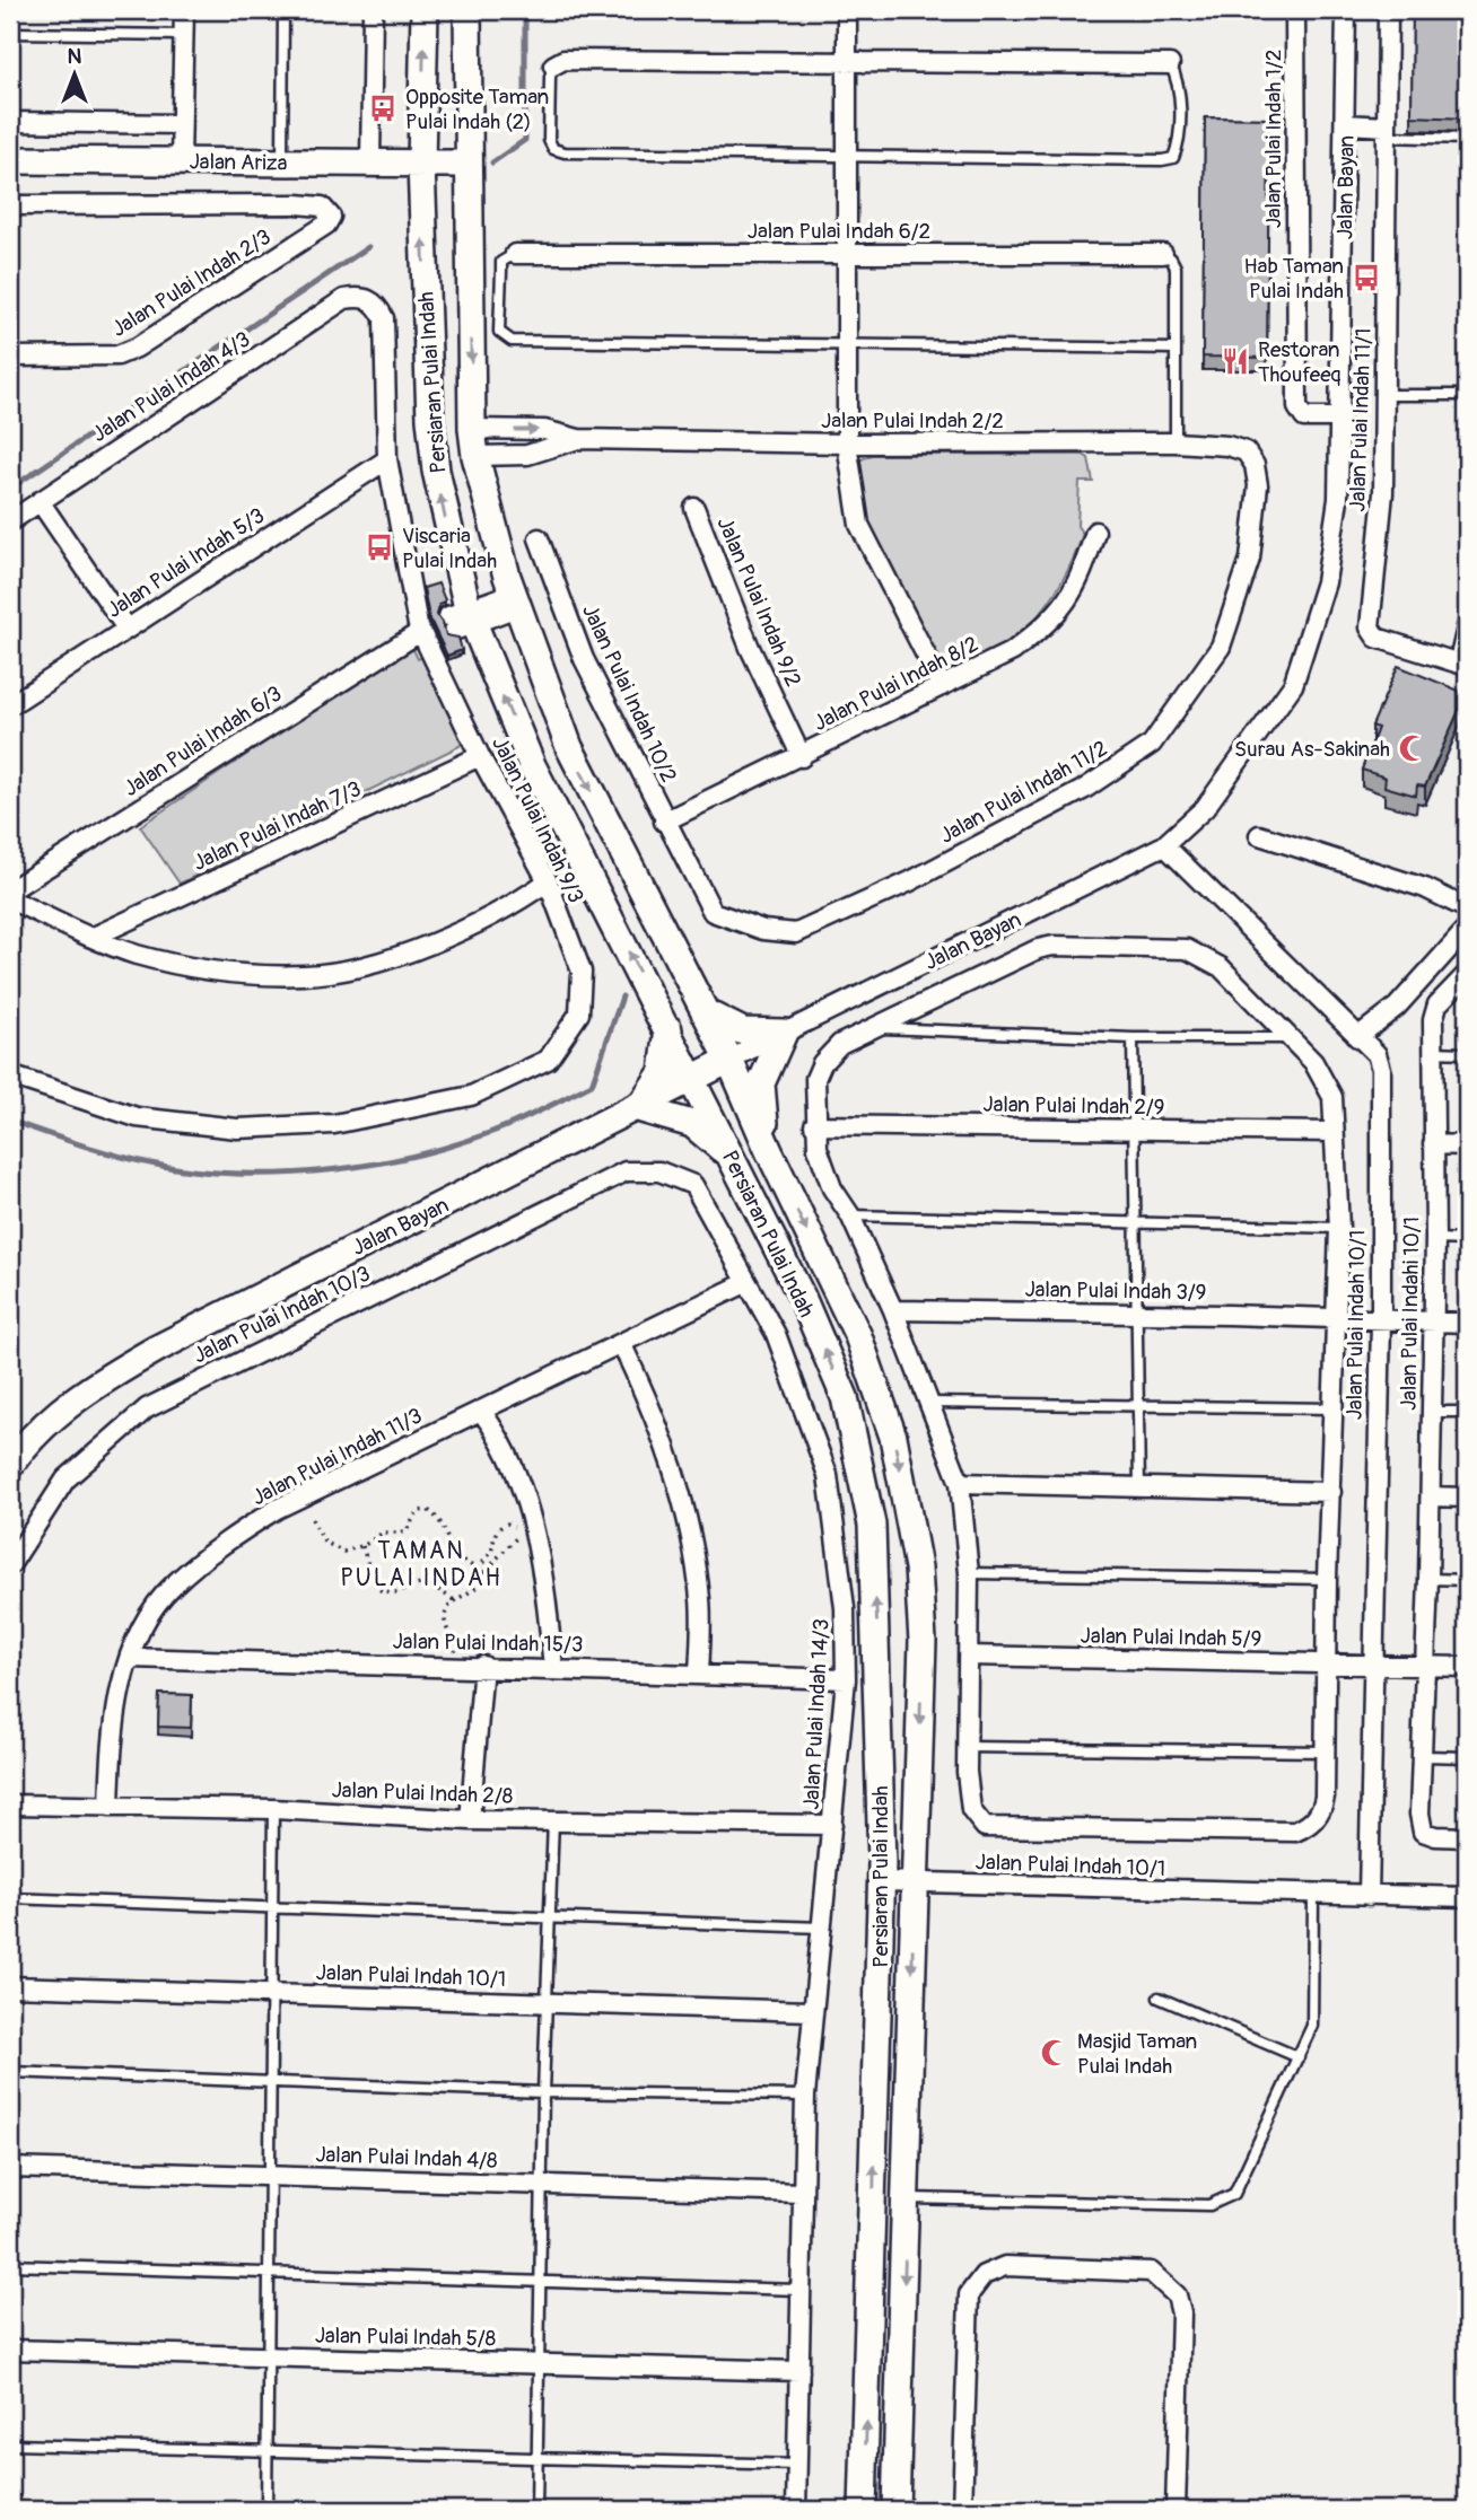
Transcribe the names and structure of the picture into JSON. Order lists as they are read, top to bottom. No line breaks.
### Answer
{"streets":{"main road":["Jalan Ariza","Jalan Bayan","Persiaran Pulai Indah"],"street":["Jalan Pulai Indah 1/2","Jalan Pulai Indah 6/2","Jalan Pulai Indah 2/3","Jalan Pulai Indah 4/3","Jalan Pulai Indah 2/2","Jalan Pulai Indah 11/1","Jalan Pulai Indah 5/3","Jalan Pulai Indah 9/2","Jalan Pulai Indah 8/2","Jalan Pulai Indah 10/2","Jalan Pulai Indah 6/3","Jalan Pulai Indah 11/2","Jalan Pulai Indah 9/3","Jalan Pulai Indah 7/3","Jalan Pulai Indah 2/9","Jalan Pulai Indah 3/9","Jalan Pulai Indah 10/3","Jalan Pulai Indahi 10/1","Jalan Pulai Indah 10/1","Jalan Pulai Indah 11/3","Jalan Pulai Indah 5/9","Jalan Pulai Indah 15/3","Jalan Pulai Indah 14/3","Jalan Pulai Indah 2/8","Jalan Pulai Indah 4/8","Jalan Pulai Indah 5/8"]},"crossings":[["Jalan Pulai Indah 1/2","Jalan Bayan"],["Jalan Ariza","Persiaran Pulai Indah"],["Jalan Bayan","Persiaran Pulai Indah"],["Jalan Bayan","Jalan Pulai Indah 10/1"],["Persiaran Pulai Indah","Jalan Pulai Indah 2/2"],["Persiaran Pulai Indah","Jalan Pulai Indah 10/1"],["Jalan Pulai Indah 4/3","Jalan Pulai Indah 9/3"],["Jalan Pulai Indah 2/2","Jalan Pulai Indah 11/2"],["Jalan Pulai Indah 5/3","Jalan Pulai Indah 9/3"],["Jalan Pulai Indah 9/2","Jalan Pulai Indah 8/2"],["Jalan Pulai Indah 8/2","Jalan Pulai Indah 10/2"],["Jalan Pulai Indah 8/2","Jalan Pulai Indah 11/2"],["Jalan Pulai Indah 10/2","Jalan Pulai Indah 11/2"],["Jalan Pulai Indah 6/3","Jalan Pulai Indah 9/3"],["Jalan Pulai Indah 9/3","Jalan Pulai Indah 7/3"],["Jalan Pulai Indah 2/9","Jalan Pulai Indah 10/1"],["Jalan Pulai Indah 3/9","Jalan Pulai Indahi 10/1"],["Jalan Pulai Indah 3/9","Jalan Pulai Indah 10/1"],["Jalan Pulai Indah 10/3","Jalan Pulai Indah 14/3"],["Jalan Pulai Indahi 10/1","Jalan Pulai Indah 5/9"],["Jalan Pulai Indah 10/1","Jalan Pulai Indah 5/9"],["Jalan Pulai Indah 11/3","Jalan Pulai Indah 15/3"],["Jalan Pulai Indah 11/3","Jalan Pulai Indah 14/3"],["Jalan Pulai Indah 11/3","Jalan Pulai Indah 2/8"],["Jalan Pulai Indah 15/3","Jalan Pulai Indah 14/3"],["Jalan Pulai Indah 14/3","Jalan Pulai Indah 2/8"]],"districts":["TAMAN PULAI INDAH"],"places":{"bus stop":["Opposite Taman Pulai Indah (2)","Hab Taman Pulai Indah","Viscaria Pulai Indah"],"restaurant":["Restoran Thoufeeq"],"mosque":["Surau As-Sakinah","Masjid Taman Pulai Indah"]},"north":"top"}
